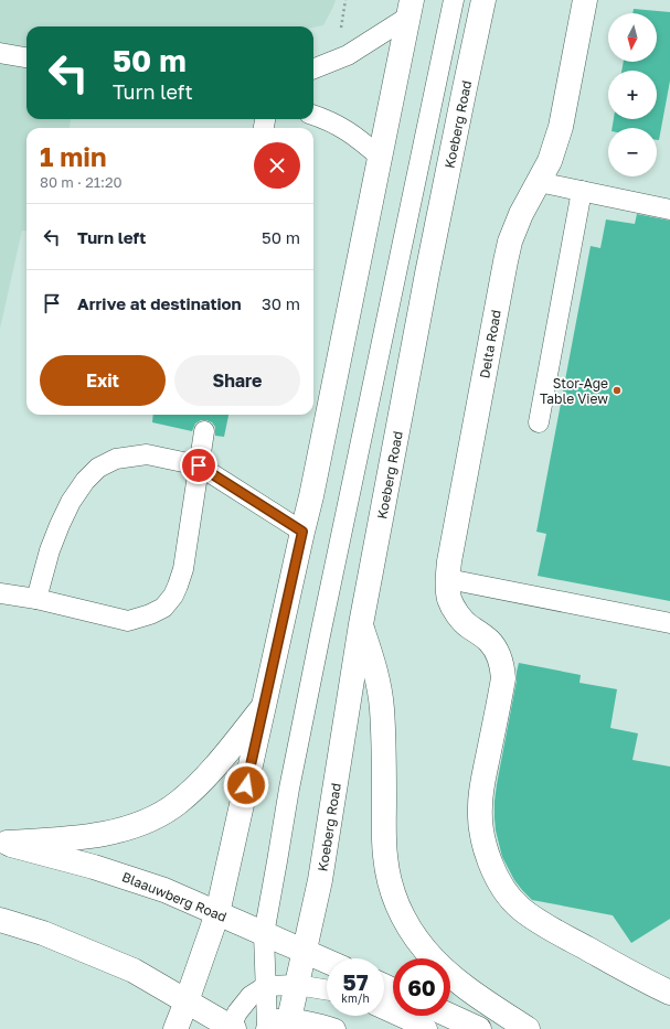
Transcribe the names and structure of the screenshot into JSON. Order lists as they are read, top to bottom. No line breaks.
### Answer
{"streets":{"main road":["Koeberg Road","Delta Road","Blaauwberg Road"]},"crossings":[["Koeberg Road","Blaauwberg Road"]],"places":["Stor-Age Table View"],"north":"bottom","page":{"map_buttons":["+","−"],"turn":["50 m","Turn left"],"heading":["1 min","80 m · 21:20"],"list":[{"name":"Turn left","value":"50 m"},{"name":"Arrive at destination","value":"30 m"}],"buttons":["Exit","Share"],"speed":"57 km/h","limit":"60"}}
